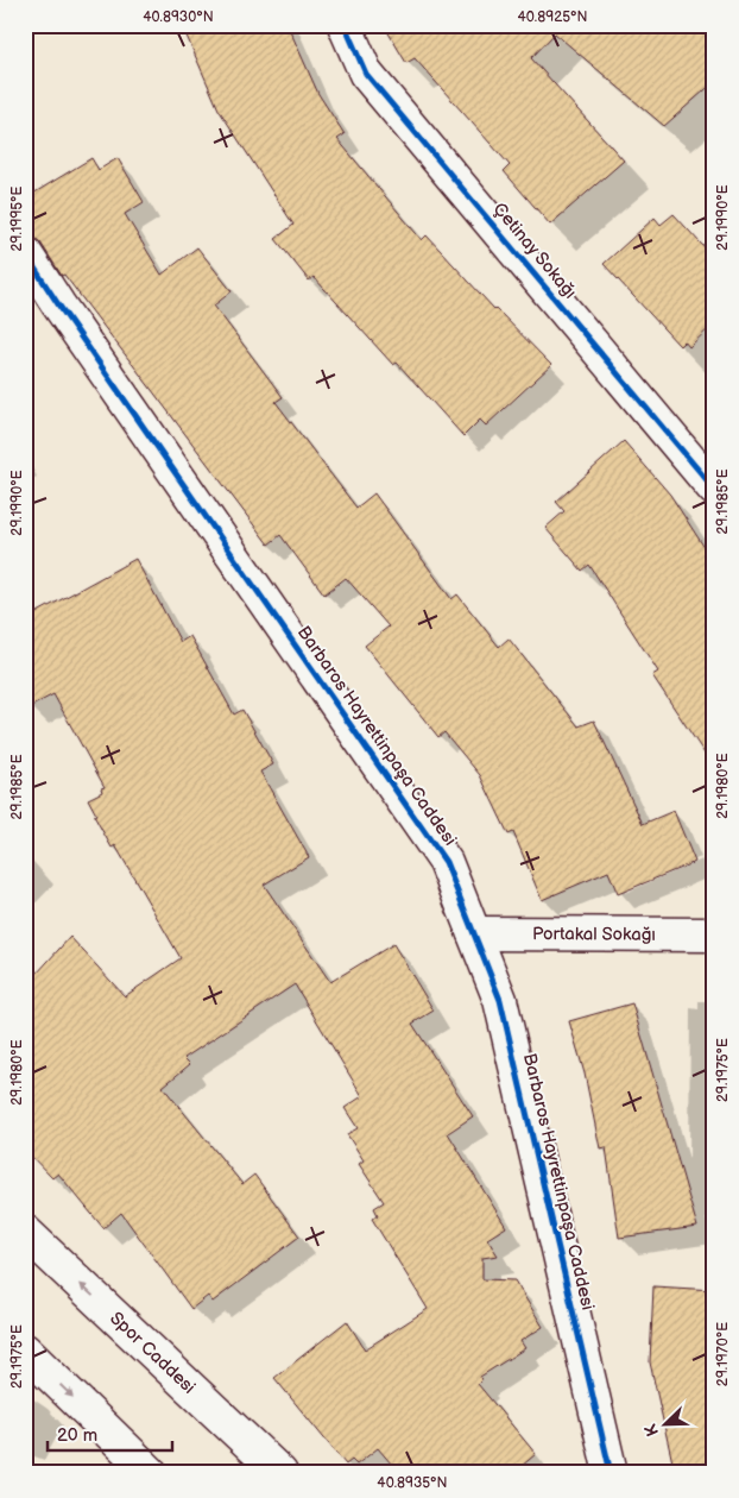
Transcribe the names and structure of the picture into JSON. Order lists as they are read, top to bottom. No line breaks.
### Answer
{"streets":{"street":["Çetinay Sokağı","Barbaros Hayrettinpaşa Caddesi","Portakal Sokağı","Spor Caddesi"]},"crossings":[["Barbaros Hayrettinpaşa Caddesi","Portakal Sokağı"]],"scale_bar":"20 m","north":"bottom left","coordinates":["40.8930°N","40.8925°N","29.1990°E","29.1995°E","29.1985°E","29.1980°E","29.1975°E","29.1970°E","40.8935°N"]}
